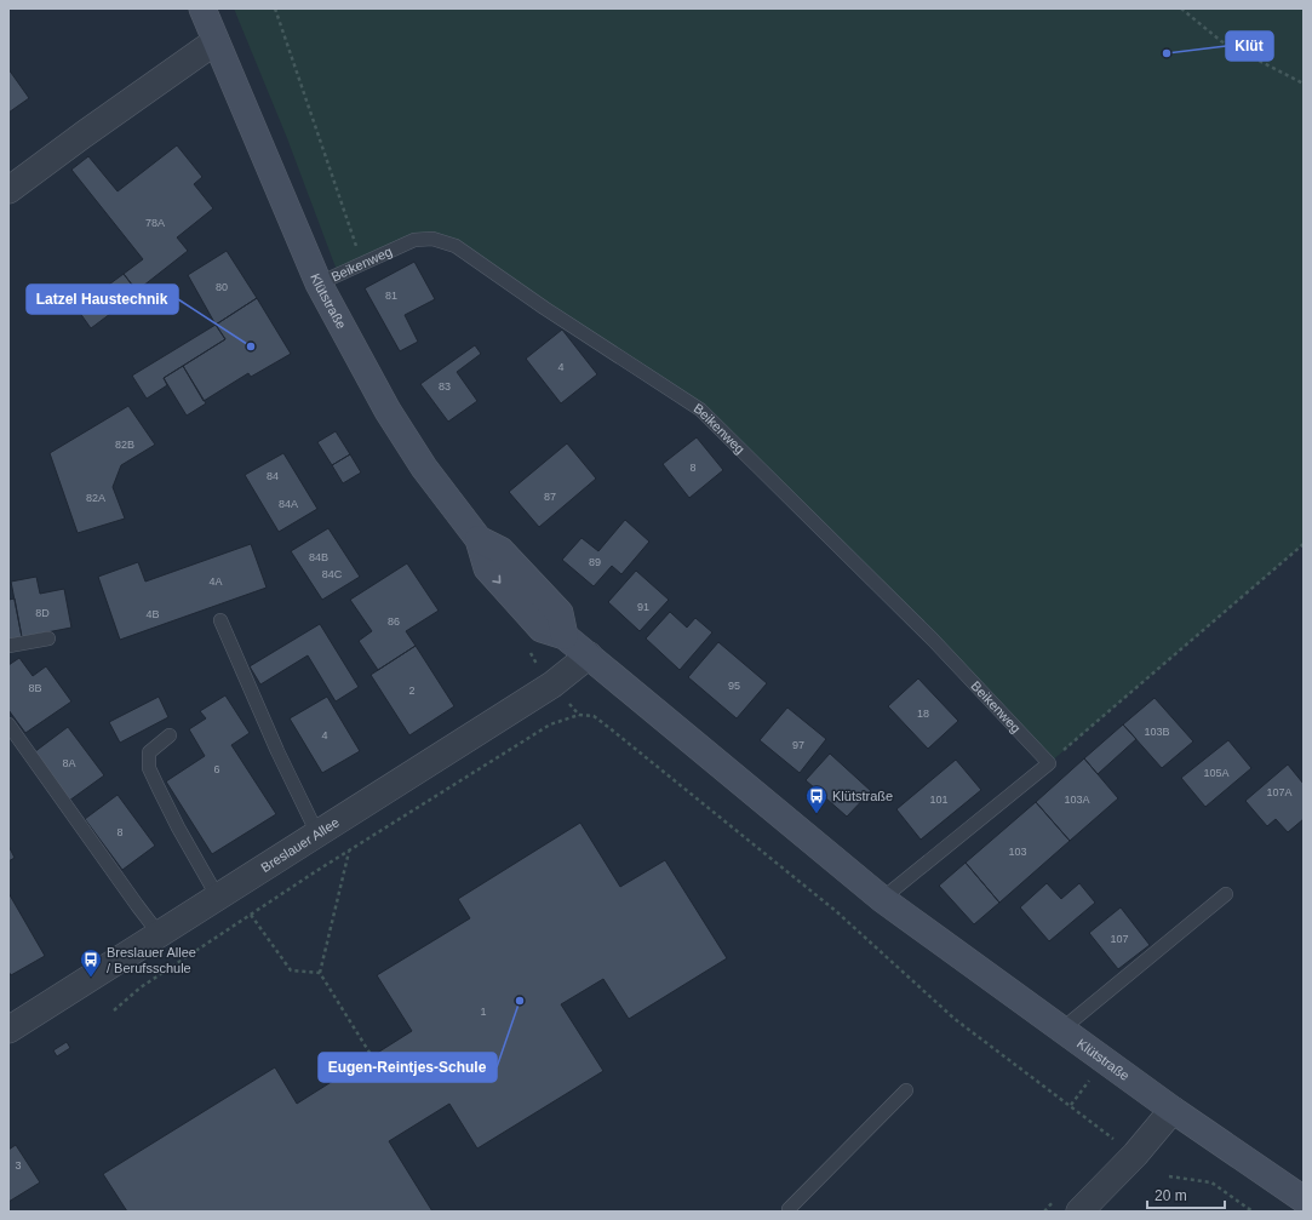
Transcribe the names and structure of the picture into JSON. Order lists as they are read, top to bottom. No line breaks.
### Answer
{"streets":{"main road":["Klütstraße"],"street":["Breslauer Allee"],"lane":["Beikenweg"]},"crossings":[["Beikenweg","Klütstraße"],["Klütstraße","Breslauer Allee"]],"places":{"other":["Klüt","Latzel Haustechnik","Eugen-Reintjes-Schule"],"bus stop":["Klütstraße","Breslauer Allee / Berufsschule"]},"house_numbers":["78A","80","81","4","83","82B","8","84","87","82A","84A","84B","89","84C","4A","91","8D","4B","86","95","8B","2","18","103B","4","97","8A","6","105A","107A","101","103A","8","103","107","1","3"],"scale_bar":"20 m"}
